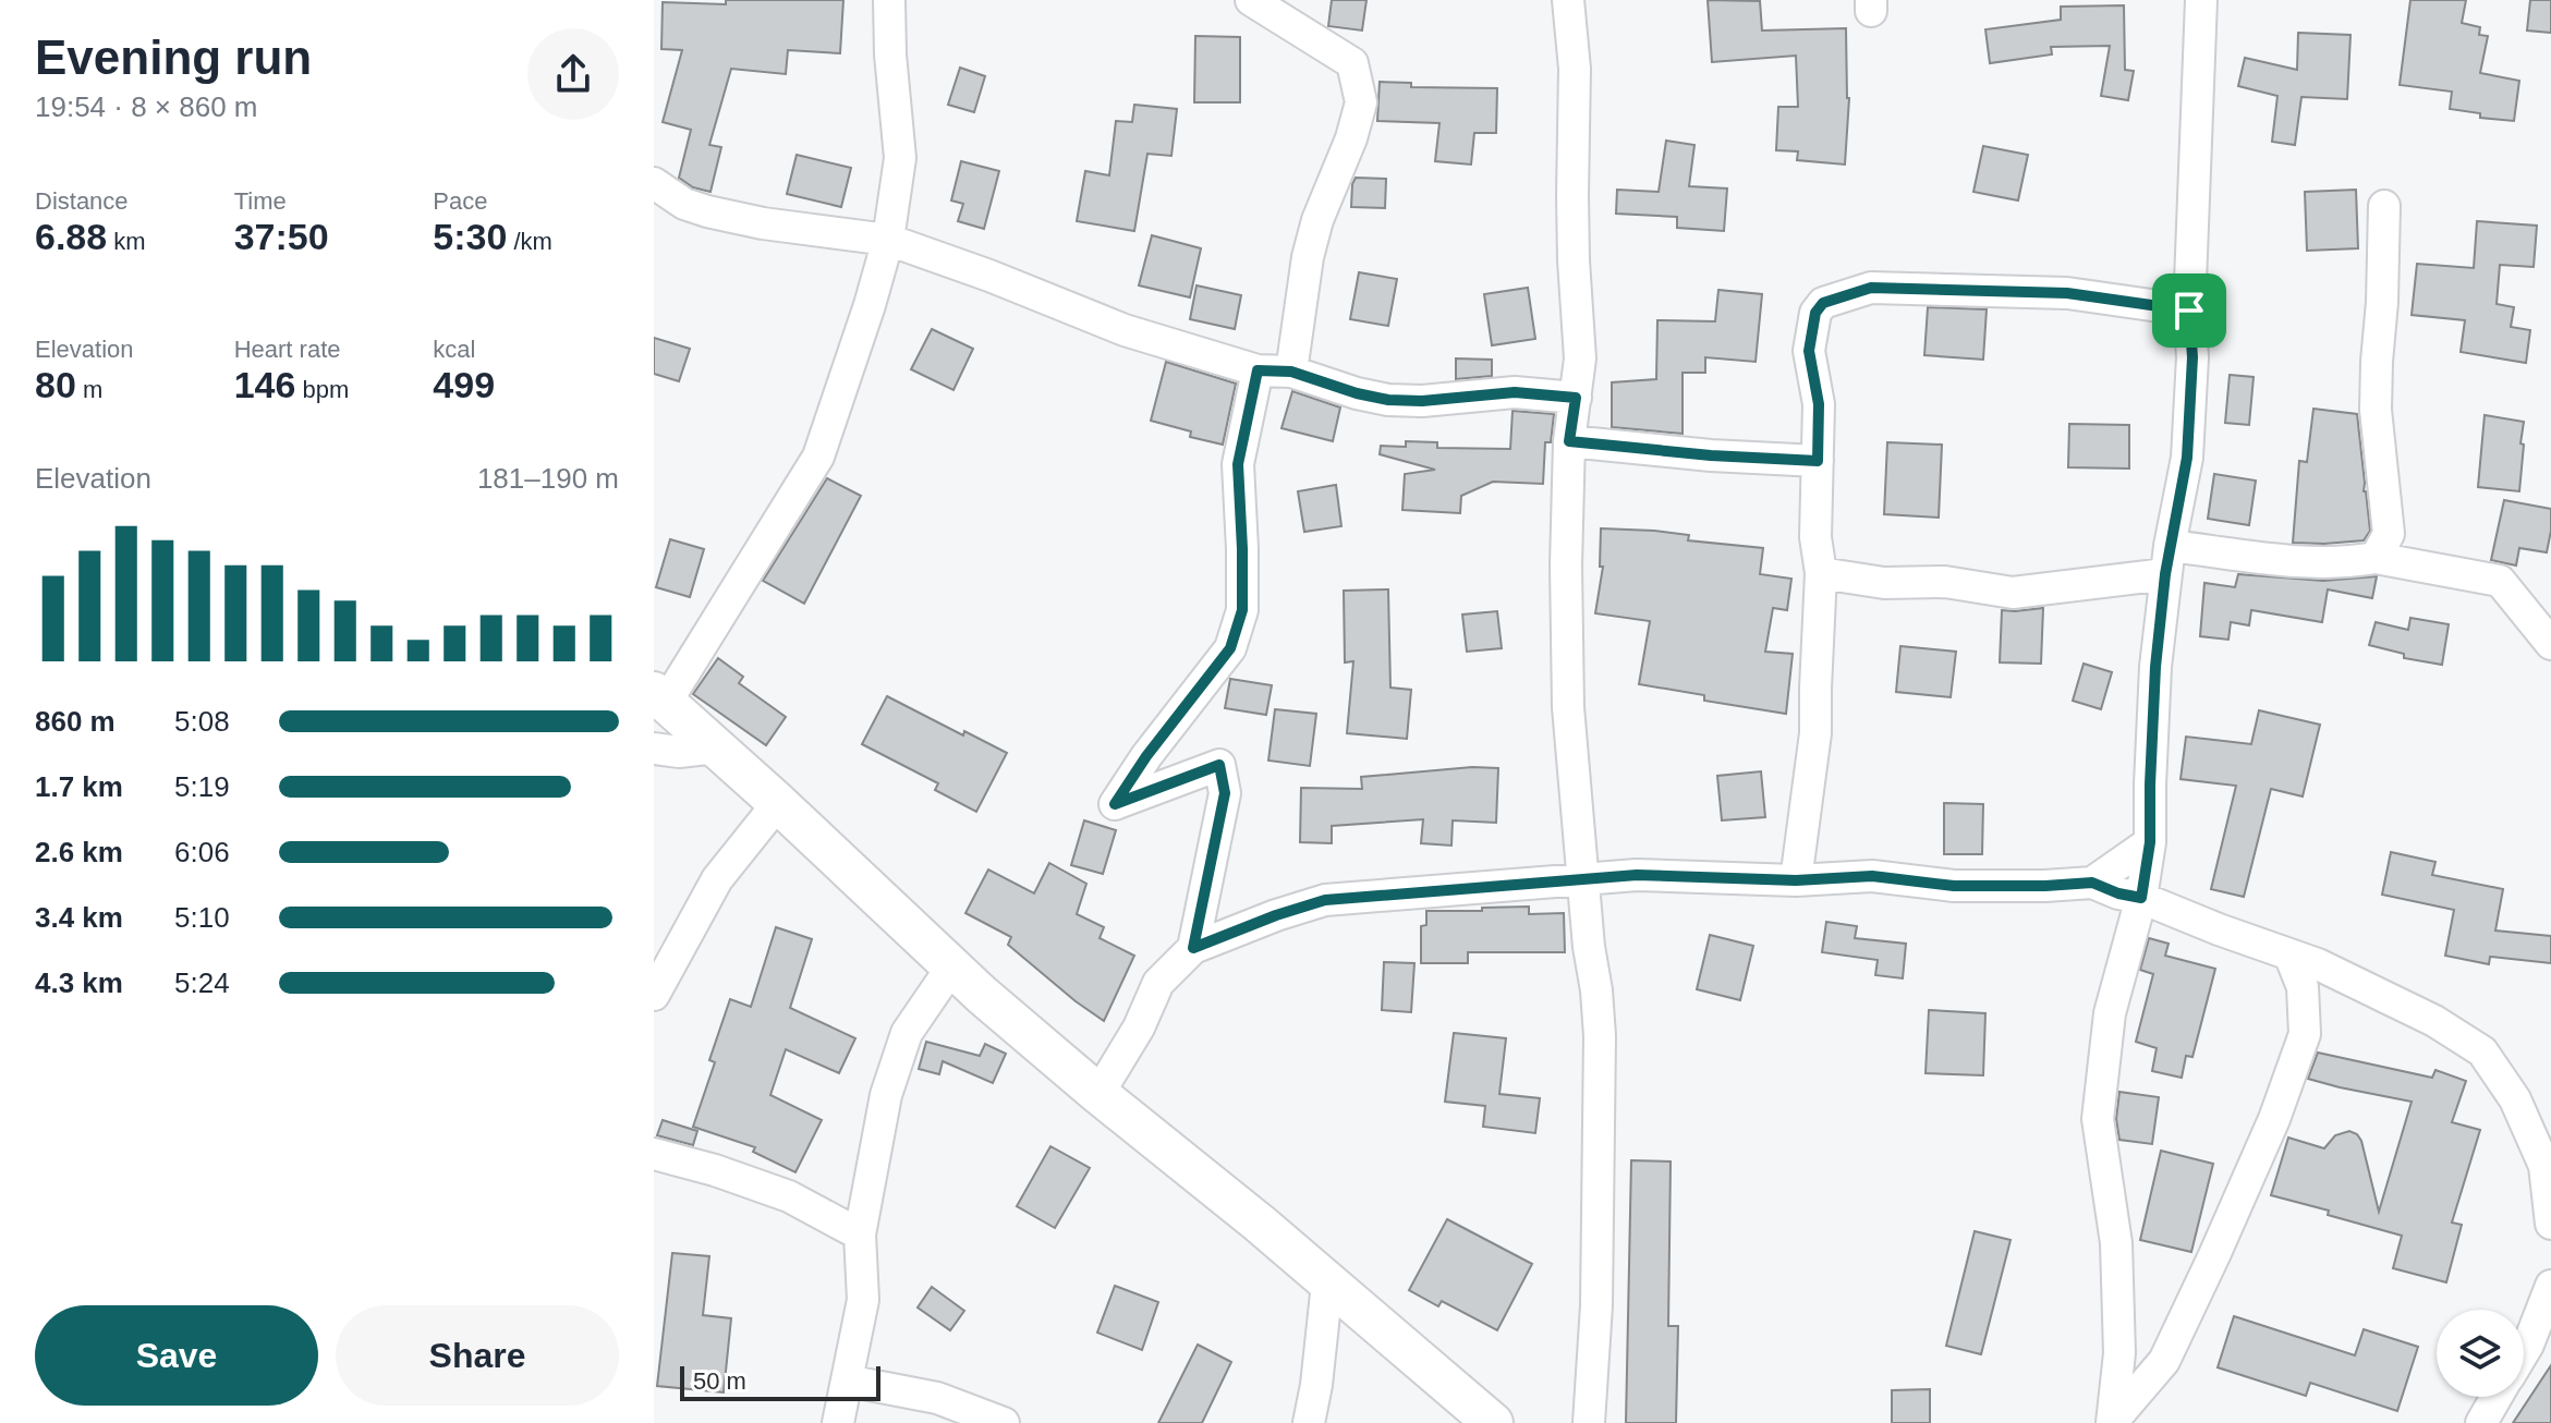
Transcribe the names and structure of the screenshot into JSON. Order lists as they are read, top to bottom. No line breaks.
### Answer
{"scale_bar":"50 m","page":{"heading":["Evening run","19:54 · 8 × 860 m"],"stats":[["Distance","6.88 km"],["Time","37:50"],["Pace","5:30 /km"],["Elevation","80 m"],["Heart rate","146 bpm"],["kcal","499"]],"chart":["Elevation","181–190 m"],"list":[{"name":"860 m","note":"5:08"},{"name":"1.7 km","note":"5:19"},{"name":"2.6 km","note":"6:06"},{"name":"3.4 km","note":"5:10"},{"name":"4.3 km","note":"5:24"}],"buttons":["Save","Share"],"scale":"50 m"}}
